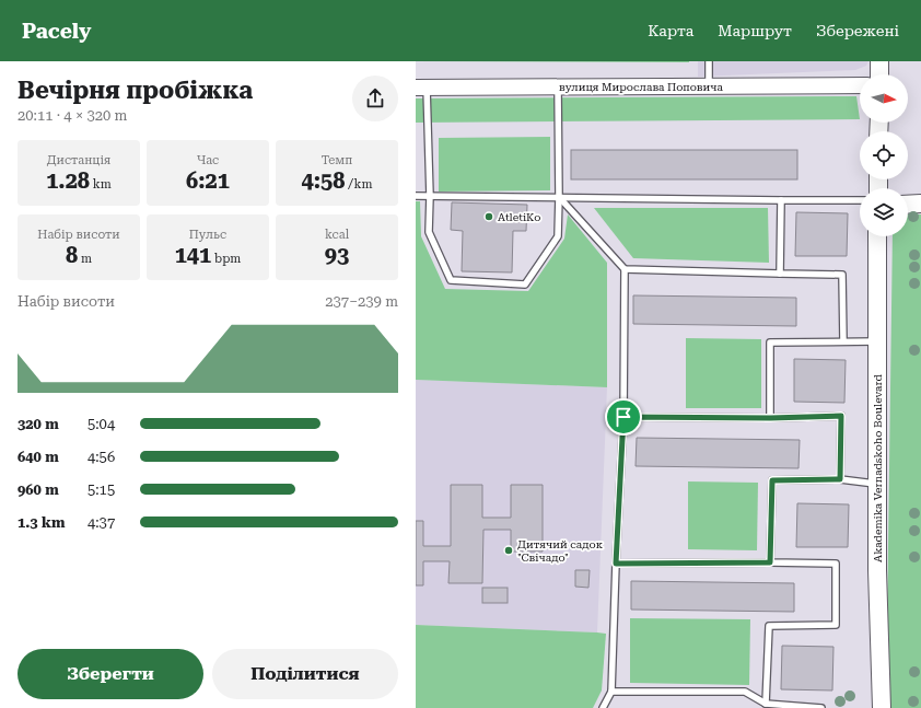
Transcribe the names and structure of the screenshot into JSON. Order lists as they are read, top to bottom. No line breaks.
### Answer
{"streets":{"main road":["Akademika Vernadskoho Boulevard"],"street":["вулиця Мирослава Поповича"]},"places":["AtletiKo","Дитячий садок \"Свічадо\""],"north":"right","page":{"header":"Pacely","nav":["Карта","Маршрут","Збережені"],"heading":["Вечірня пробіжка","20:11 · 4 × 320 m"],"stats":[["Дистанція","1.28 km"],["Час","6:21"],["Темп","4:58 /km"],["Набір висоти","8 m"],["Пульс","141 bpm"],["kcal","93"]],"chart":["Набір висоти","237–239 m"],"list":[{"name":"320 m","note":"5:04"},{"name":"640 m","note":"4:56"},{"name":"960 m","note":"5:15"},{"name":"1.3 km","note":"4:37"}],"buttons":["Зберегти","Поділитися"]}}
